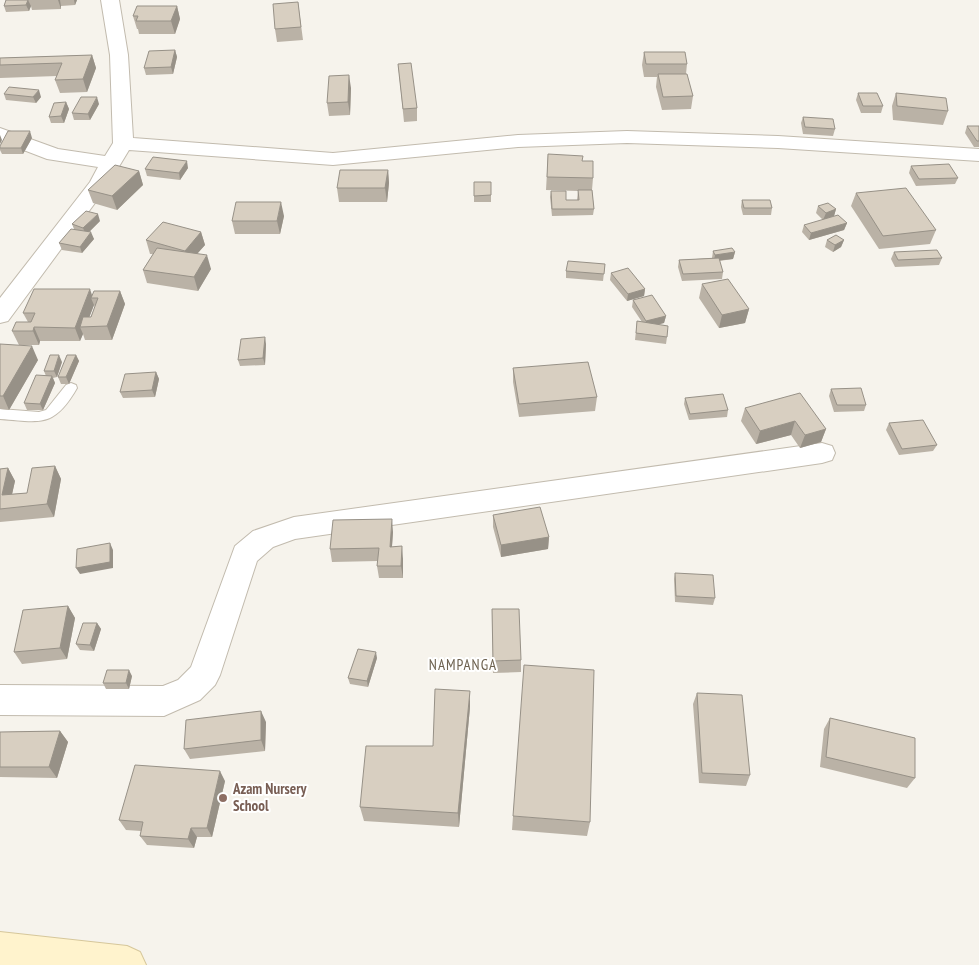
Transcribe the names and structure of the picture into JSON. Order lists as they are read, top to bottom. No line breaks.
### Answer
{"districts":["NAMPANGA"],"places":["Azam Nursery School"]}
